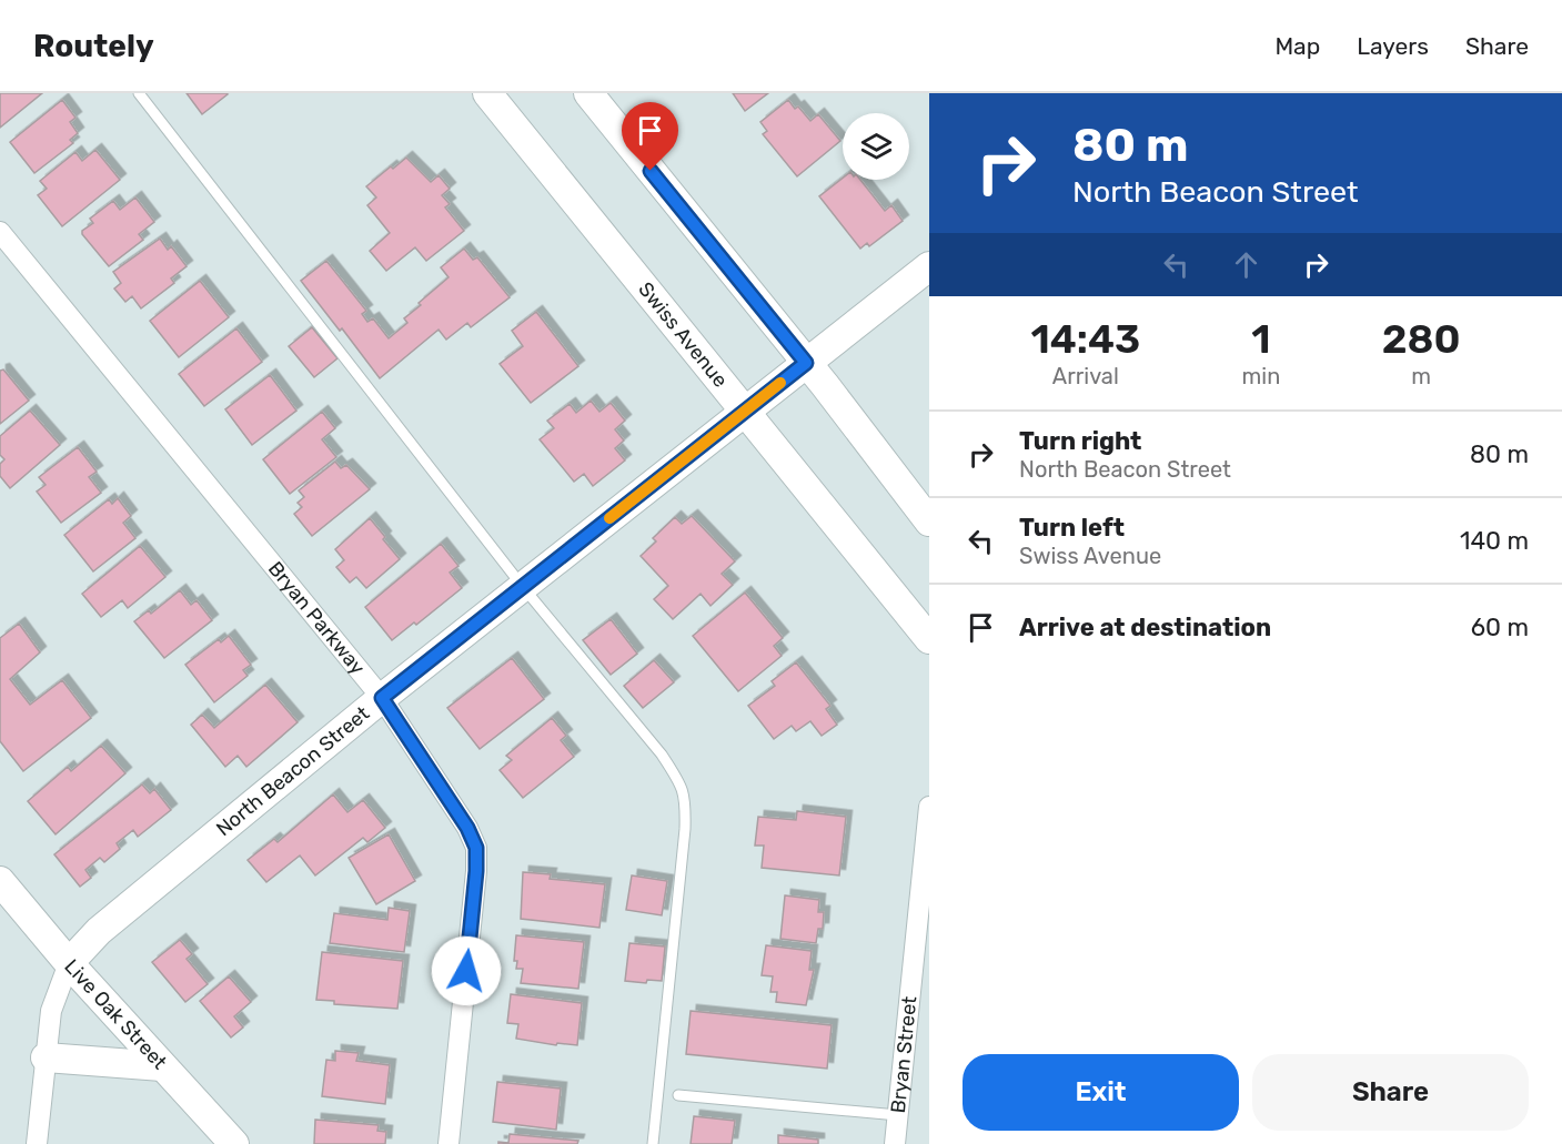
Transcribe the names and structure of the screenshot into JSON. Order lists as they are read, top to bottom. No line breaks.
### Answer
{"streets":{"street":["Swiss Avenue","Bryan Parkway","North Beacon Street","Live Oak Street","Bryan Street"]},"crossings":[["Swiss Avenue","North Beacon Street"],["Bryan Parkway","North Beacon Street"],["North Beacon Street","Live Oak Street"]],"page":{"header":"Routely","nav":["Map","Layers","Share"],"turn":["80 m","North Beacon Street"],"eta":["14:43","Arrival","1","min","280","m"],"list":[{"name":"Turn right","note":"North Beacon Street","value":"80 m"},{"name":"Turn left","note":"Swiss Avenue","value":"140 m"},{"name":"Arrive at destination","value":"60 m"}],"buttons":["Exit","Share"]}}
